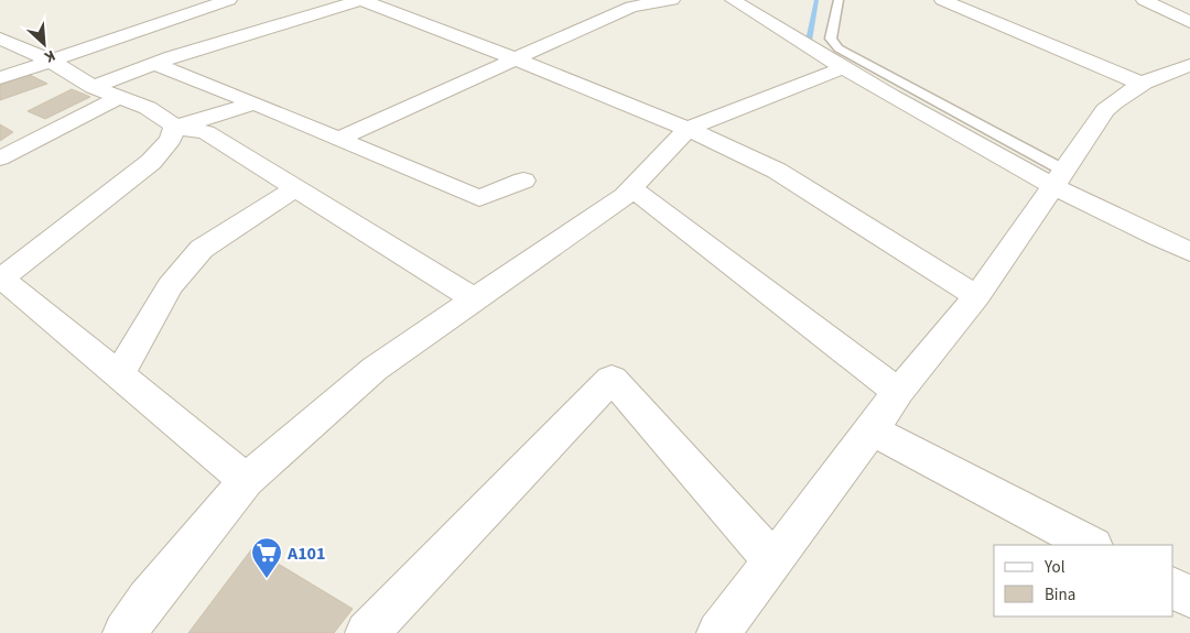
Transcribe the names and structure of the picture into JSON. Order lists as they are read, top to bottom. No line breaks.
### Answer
{"places":{"supermarket":["A101"]},"legend":["Yol","Bina"],"north":"bottom right"}
